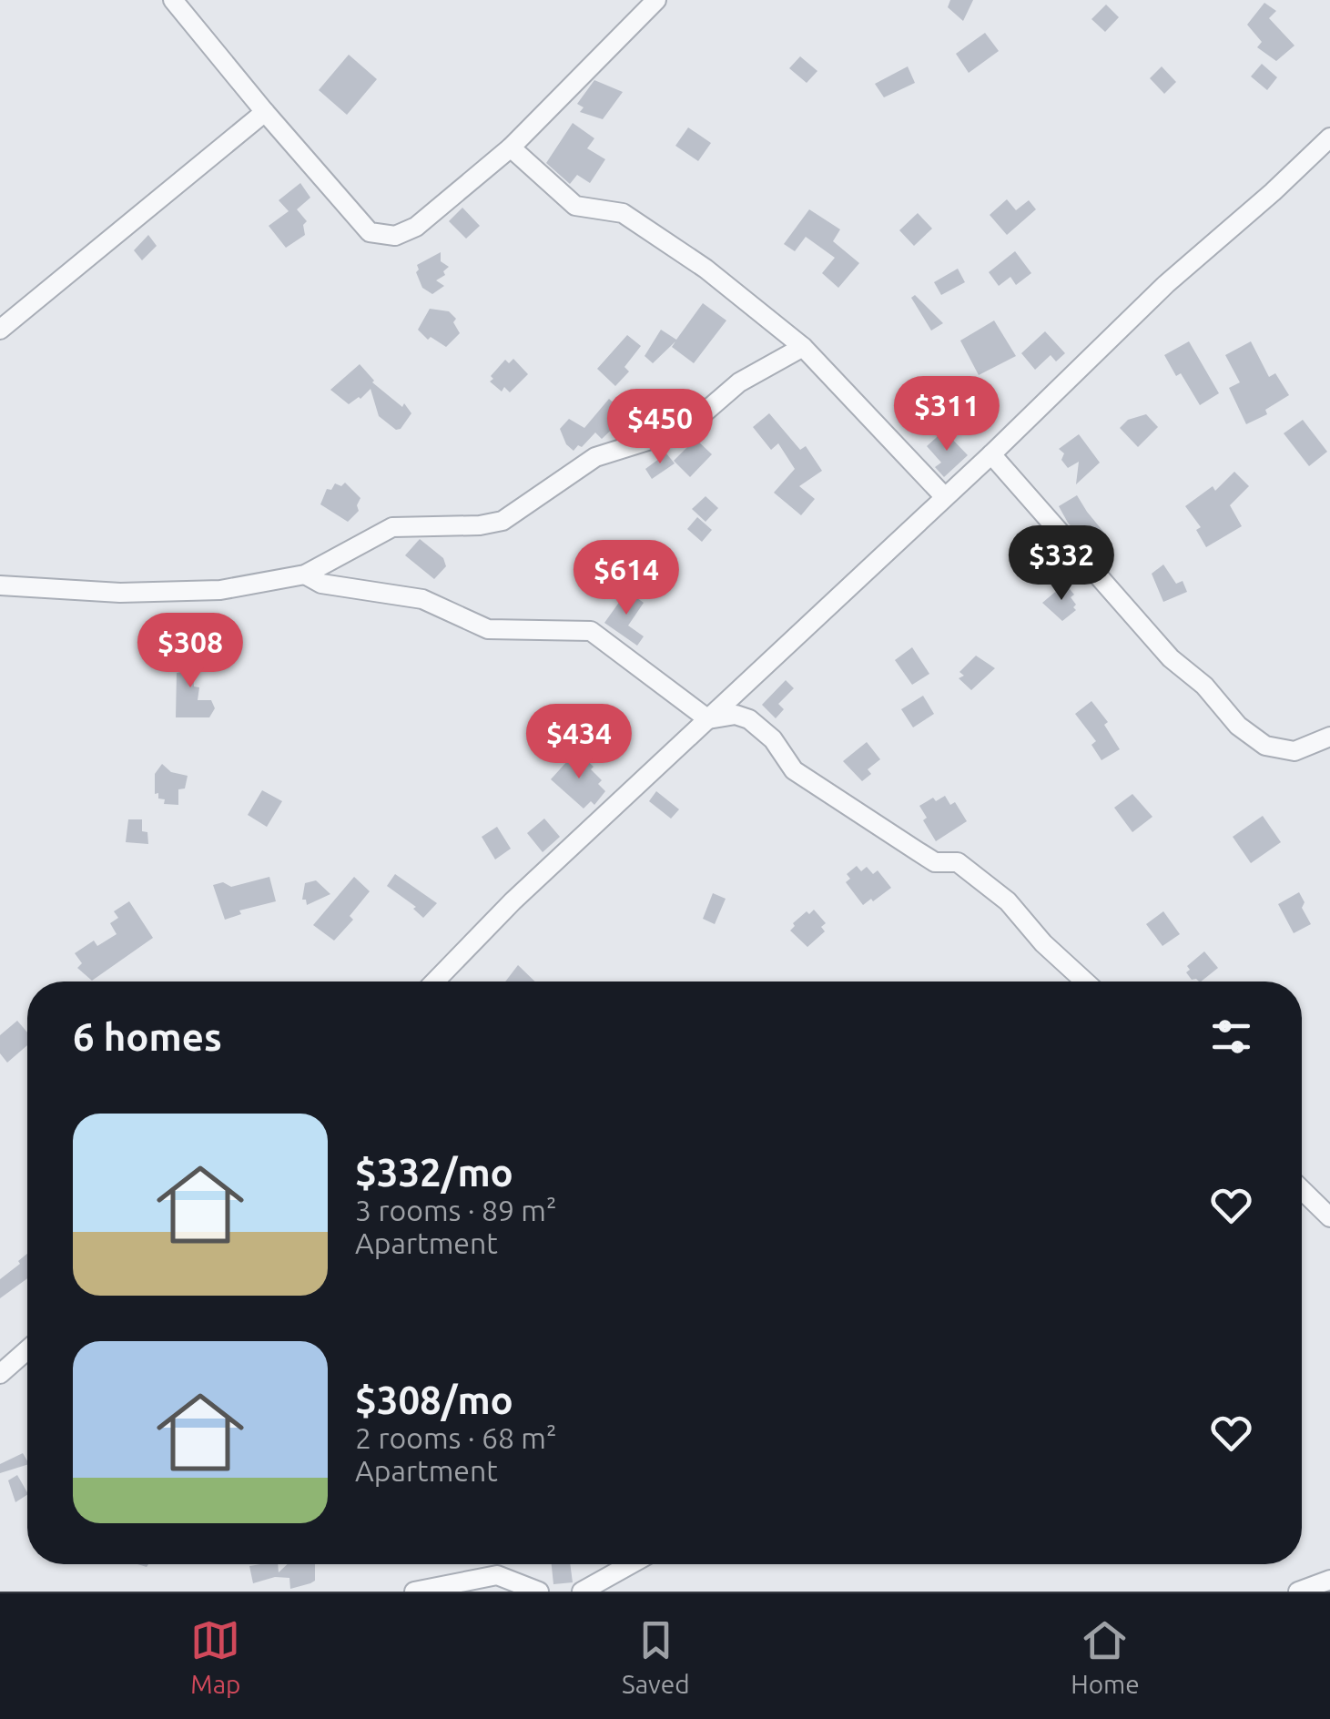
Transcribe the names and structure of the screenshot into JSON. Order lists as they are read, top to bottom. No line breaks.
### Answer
{"page":{"price":["$311","$450","$332","$614","$308","$434"],"heading":"6 homes","list":[{"name":"$332/mo","note":"3 rooms · 89 m² · Apartment"},{"name":"$308/mo","note":"2 rooms · 68 m² · Apartment"}],"tabs":["Map","Saved","Home"]}}
